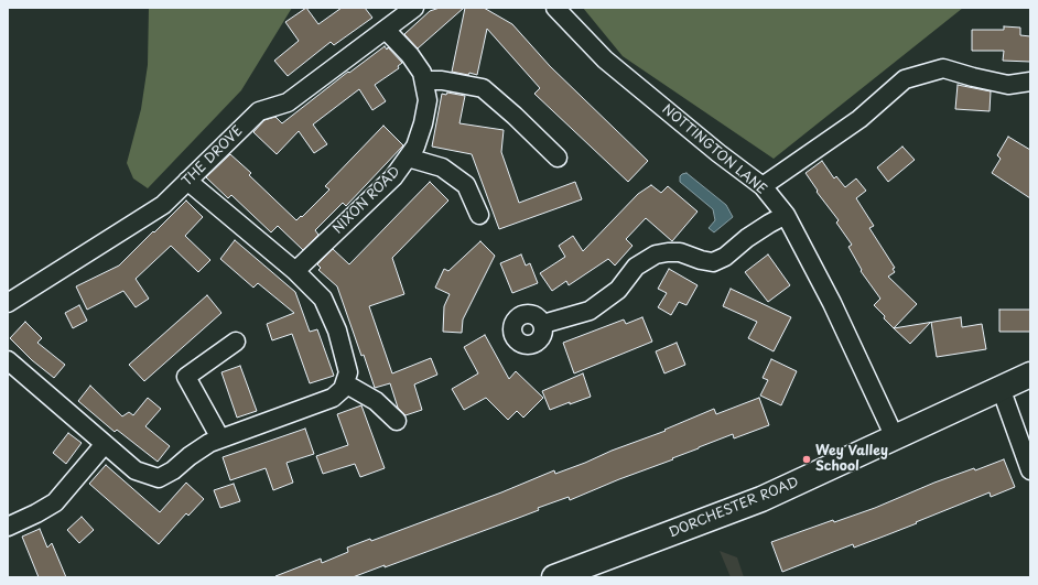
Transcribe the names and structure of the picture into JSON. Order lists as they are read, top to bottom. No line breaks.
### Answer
{"streets":{"main road":["DORCHESTER ROAD"],"street":["NOTTINGTON LANE","THE DROVE","NIXON ROAD"]},"crossings":[["NOTTINGTON LANE","DORCHESTER ROAD"],["THE DROVE","NIXON ROAD"]],"places":["Wey Valley School"]}
